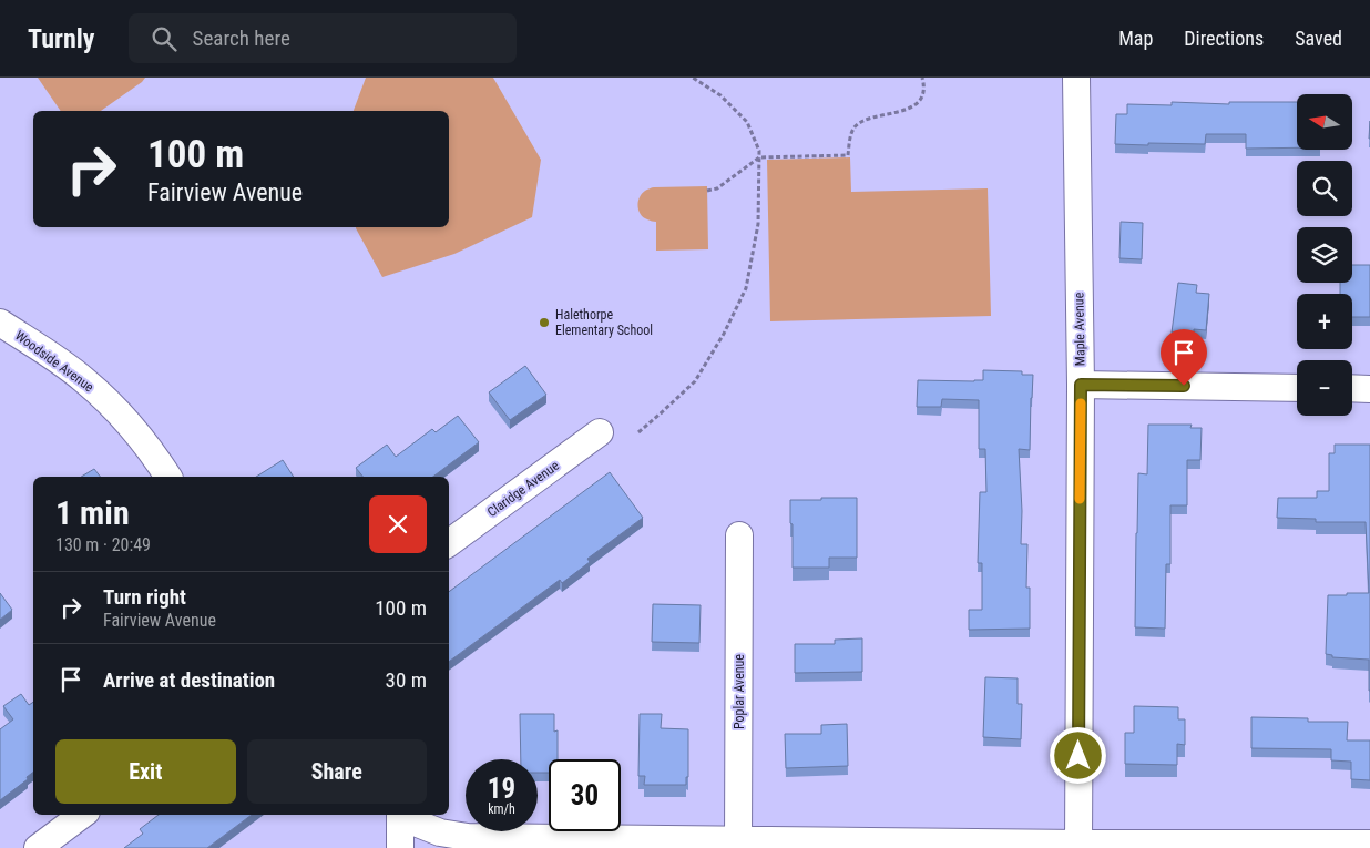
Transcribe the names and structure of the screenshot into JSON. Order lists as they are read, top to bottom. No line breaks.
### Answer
{"streets":{"street":["Maple Avenue","Woodside Avenue","Claridge Avenue","Poplar Avenue"]},"places":["Halethorpe Elementary School"],"north":"left","page":{"header":"Turnly","search":"Search here","nav":["Map","Directions","Saved"],"map_buttons":["+","−"],"turn":["100 m","Fairview Avenue"],"heading":["1 min","130 m · 20:49"],"list":[{"name":"Turn right","note":"Fairview Avenue","value":"100 m"},{"name":"Arrive at destination","value":"30 m"}],"buttons":["Exit","Share"],"speed":"19 km/h","limit":"30"}}
